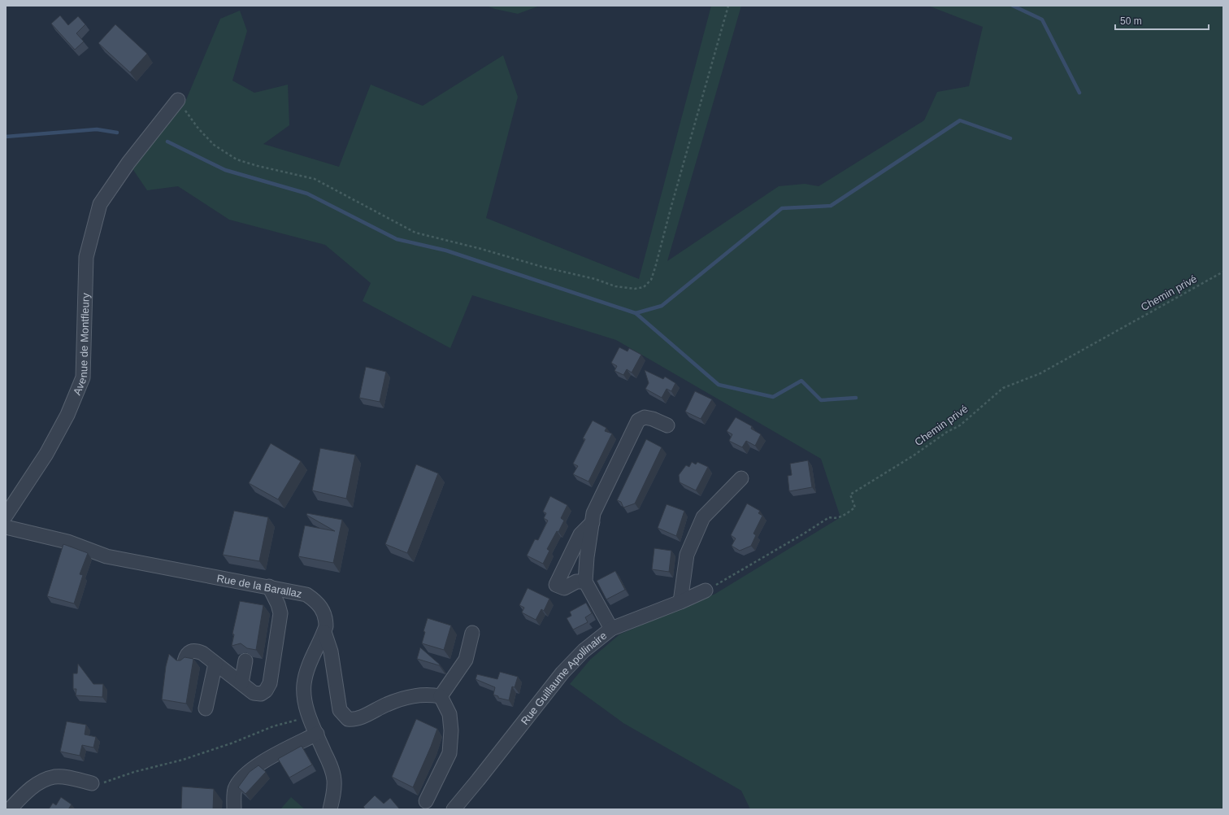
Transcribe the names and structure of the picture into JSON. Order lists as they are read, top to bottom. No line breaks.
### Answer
{"streets":{"street":["Avenue de Montfleury","Rue de la Barallaz","Rue Guillaume Apollinaire"],"path":["Chemin privé"]},"crossings":[["Chemin privé","Rue Guillaume Apollinaire"]],"scale_bar":"50 m"}
